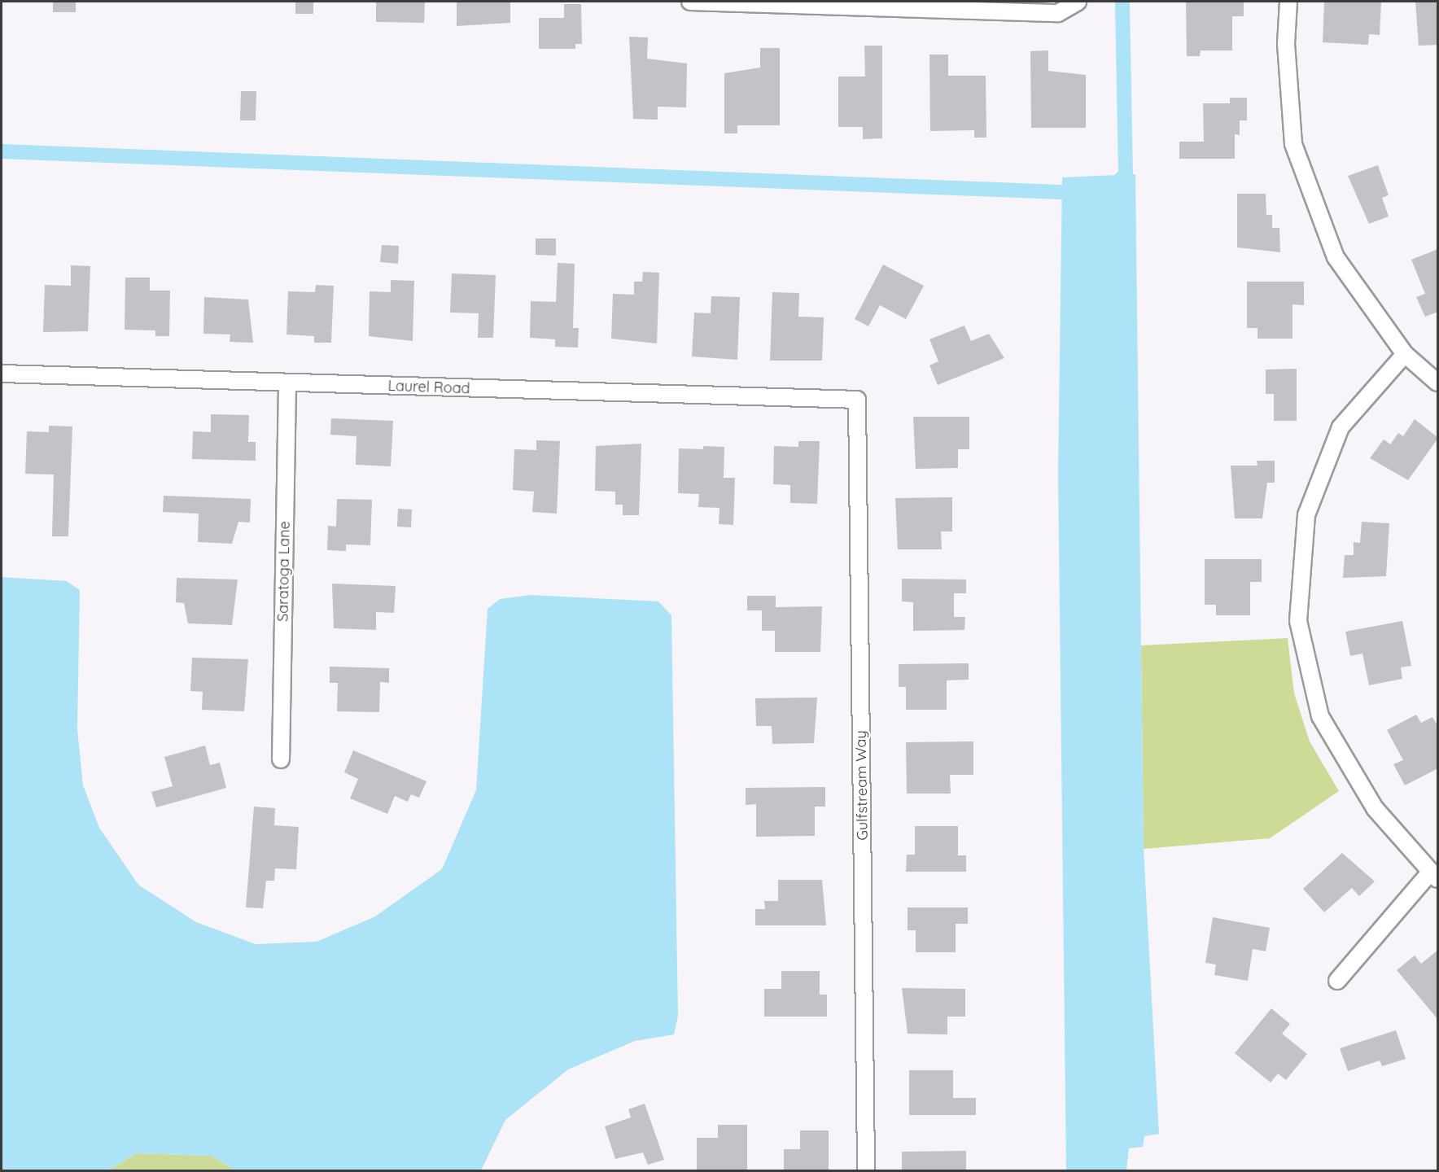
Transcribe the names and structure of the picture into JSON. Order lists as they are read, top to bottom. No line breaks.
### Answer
{"streets":{"street":["Laurel Road","Saratoga Lane","Gulfstream Way"]},"crossings":[["Laurel Road","Saratoga Lane"],["Laurel Road","Gulfstream Way"]]}
